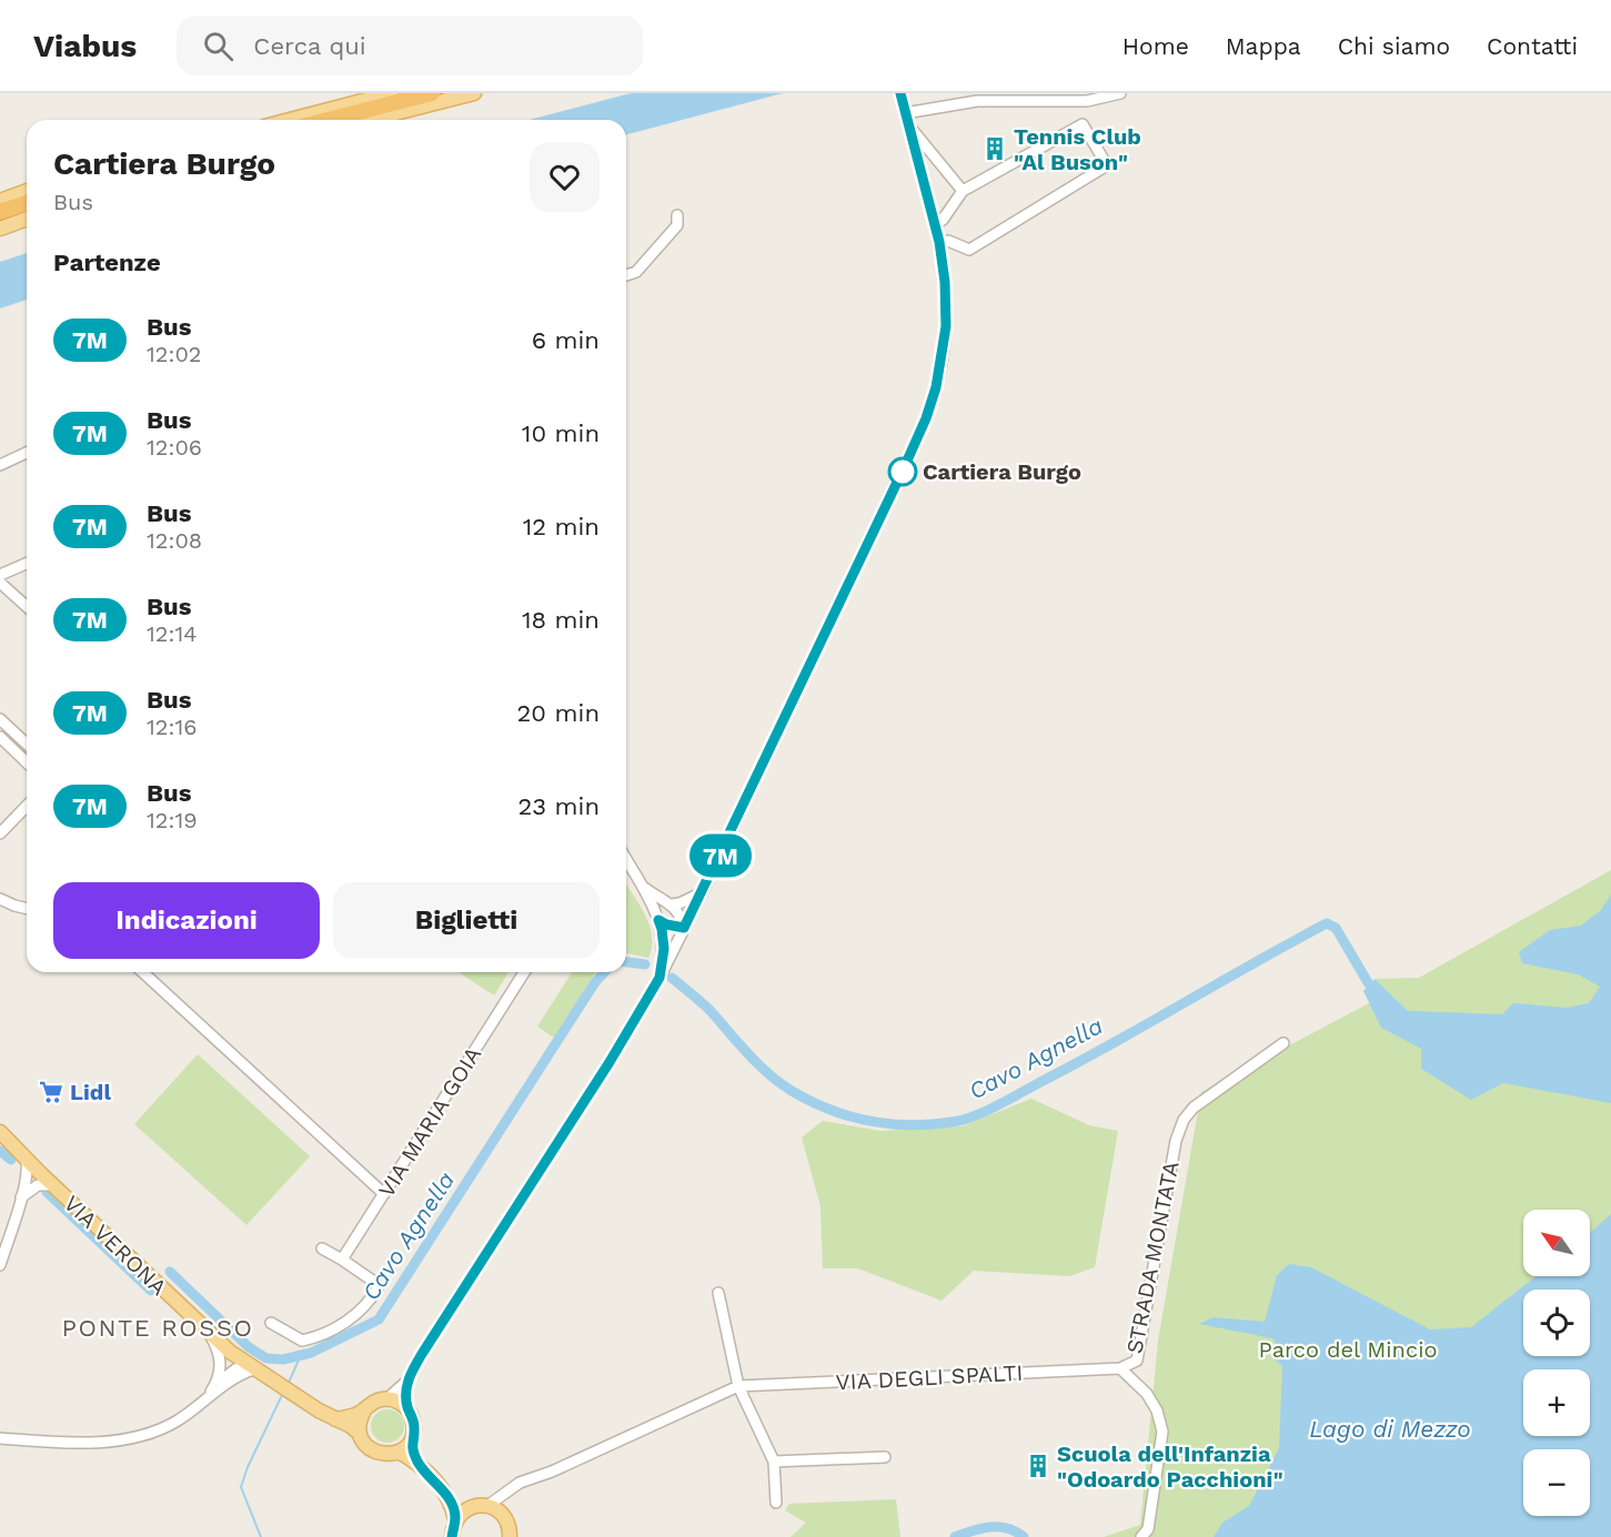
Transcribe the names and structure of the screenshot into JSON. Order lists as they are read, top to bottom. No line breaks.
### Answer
{"streets":{"main road":["VIA VERONA"],"street":["VIA MARIA GOIA","STRADA MONTATA","VIA DEGLI SPALTI"]},"crossings":[["STRADA MONTATA","VIA DEGLI SPALTI"]],"districts":["PONTE ROSSO"],"water":["Cavo Agnella","Lago di Mezzo"],"parks":["Parco del Mincio"],"places":{"building":["Tennis Club \"Al Buson\"","Scuola dell'Infanzia \"Odoardo Pacchioni\""],"other":["Cartiera Burgo"],"supermarket":["Lidl"]},"lines":["bus line 7M"],"north":"top left","page":{"header":"Viabus","search":"Cerca qui","nav":["Home","Mappa","Chi siamo","Contatti"],"on_map":"7M","heading":[["Cartiera Burgo","Bus"],"Partenze"],"list":[{"mark":"7M","name":"Bus","note":"12:02","value":"6 min"},{"mark":"7M","name":"Bus","note":"12:06","value":"10 min"},{"mark":"7M","name":"Bus","note":"12:08","value":"12 min"},{"mark":"7M","name":"Bus","note":"12:14","value":"18 min"},{"mark":"7M","name":"Bus","note":"12:16","value":"20 min"},{"mark":"7M","name":"Bus","note":"12:19","value":"23 min"}],"buttons":["Indicazioni","Biglietti"],"map_buttons":["+","−"]}}
